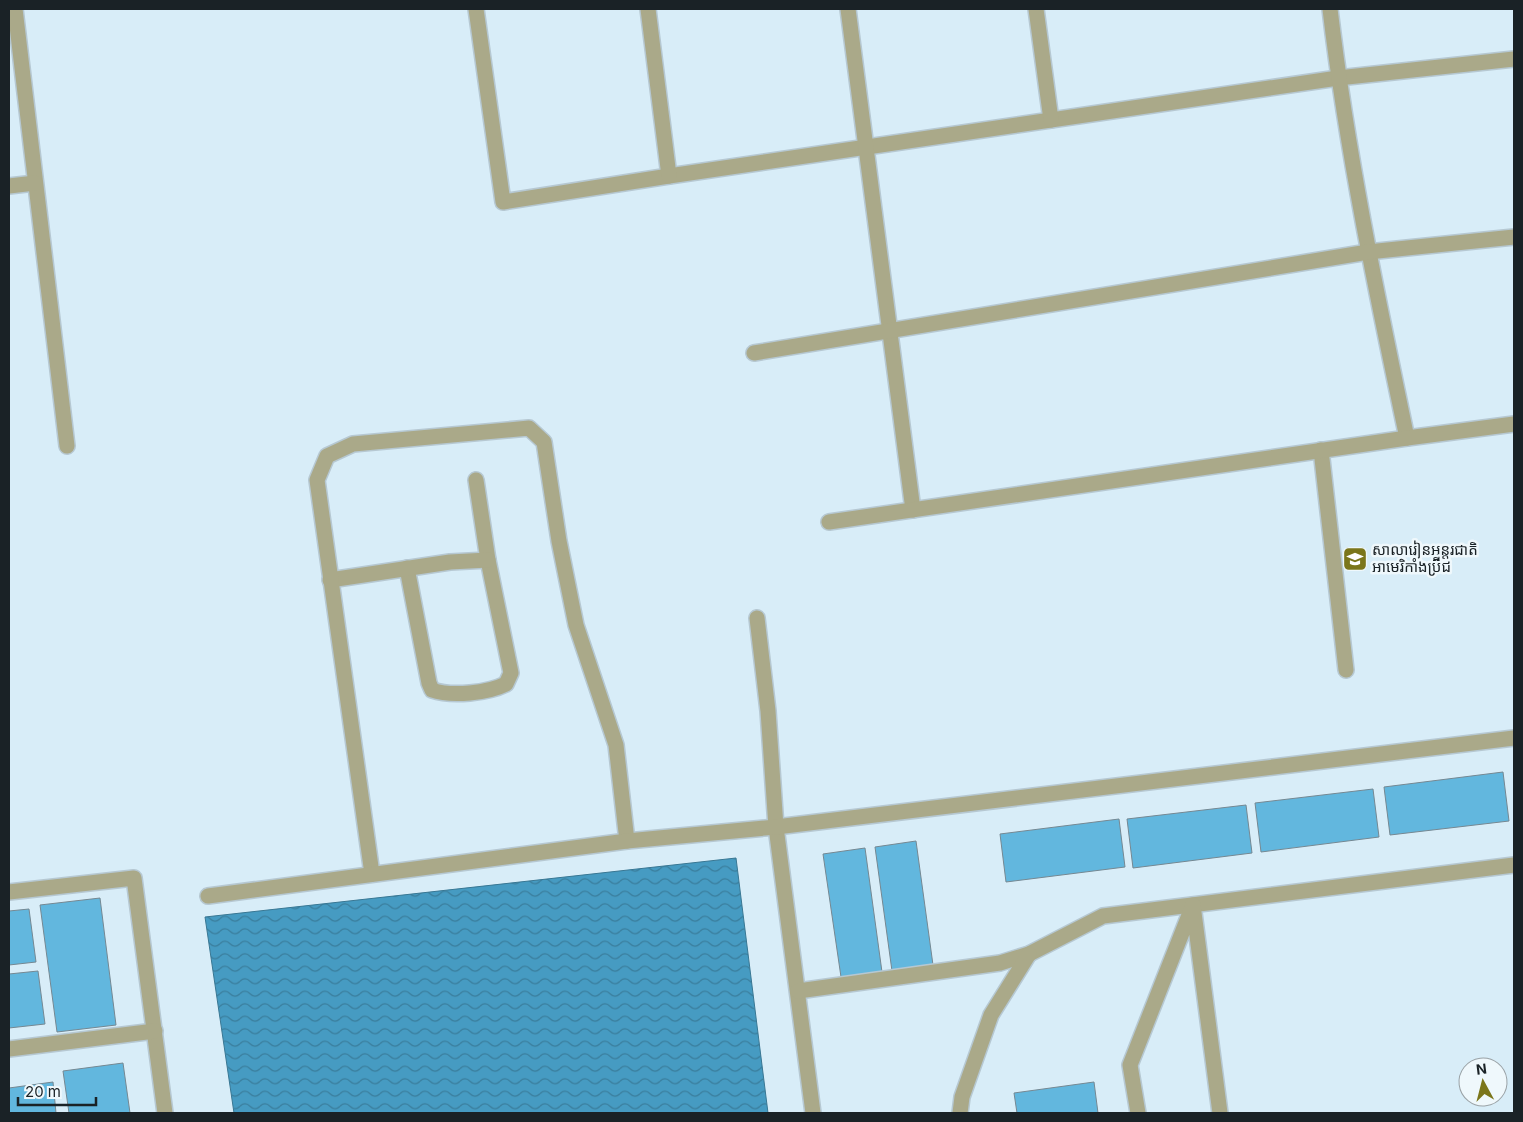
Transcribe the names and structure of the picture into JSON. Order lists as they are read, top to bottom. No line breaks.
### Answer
{"places":{"school or university":["សាលារៀនអន្តរជាតិ អាមេរិកាំងប្រ៊ីជ"]},"scale_bar":"20 m","north":"top"}
